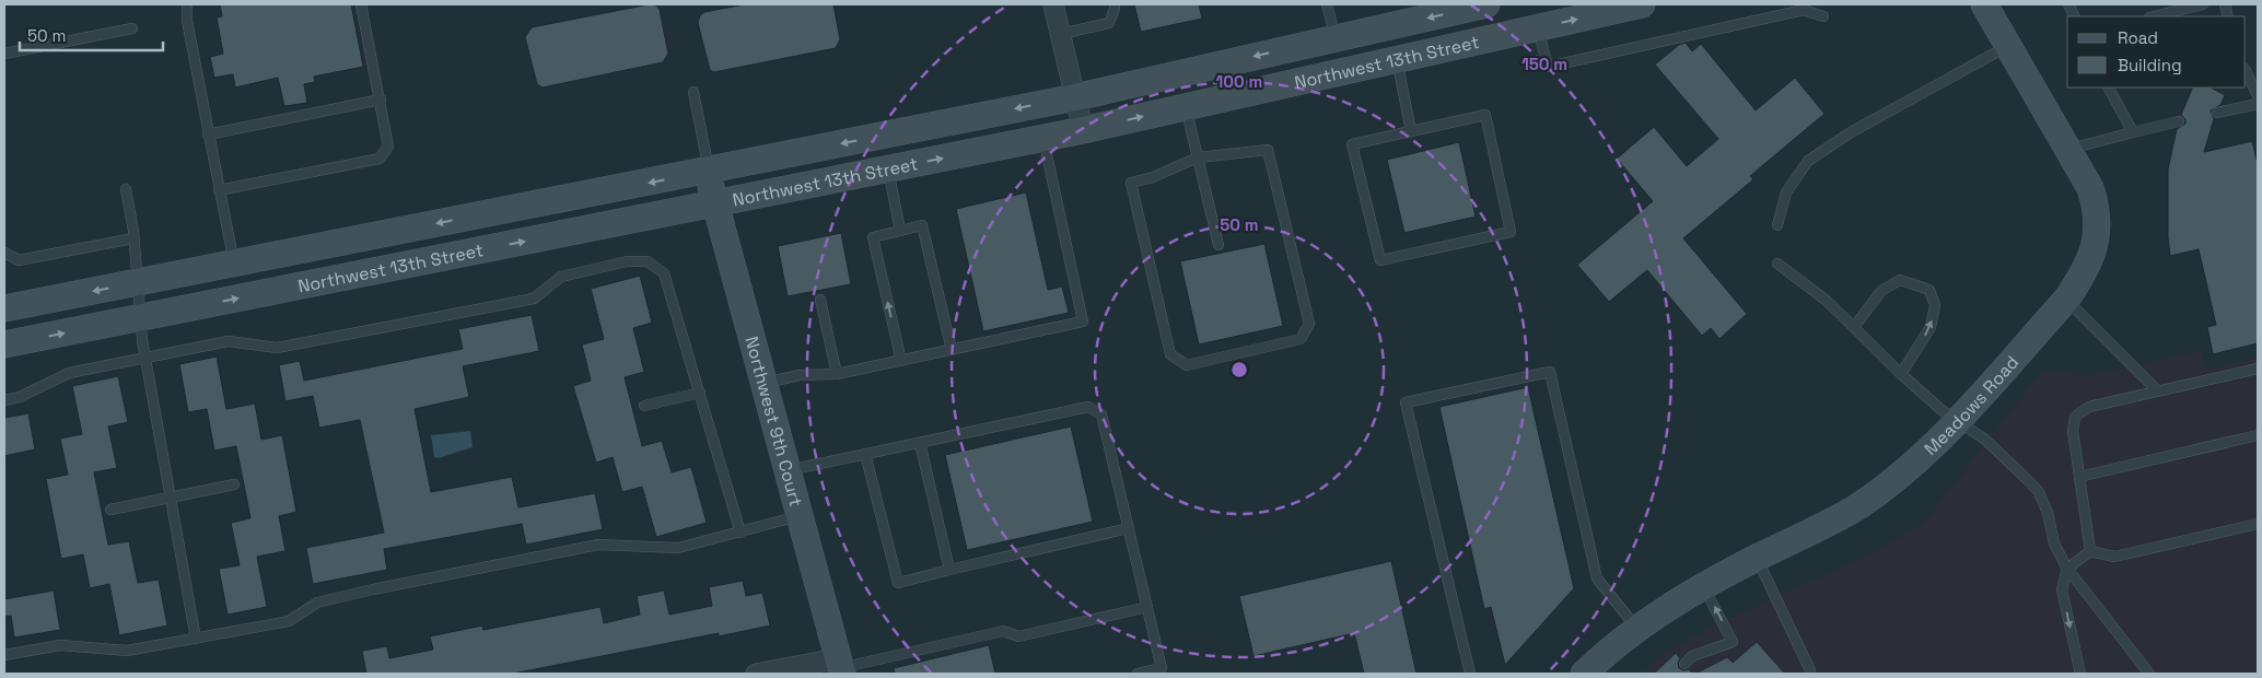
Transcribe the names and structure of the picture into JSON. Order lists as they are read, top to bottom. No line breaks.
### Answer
{"streets":{"street":["Northwest 13th Street","Meadows Road","Northwest 9th Court"]},"crossings":[["Northwest 13th Street","Northwest 9th Court"]],"legend":["Road","Building"],"scale_bar":"50 m","rings":["150 m","100 m","50 m"]}
